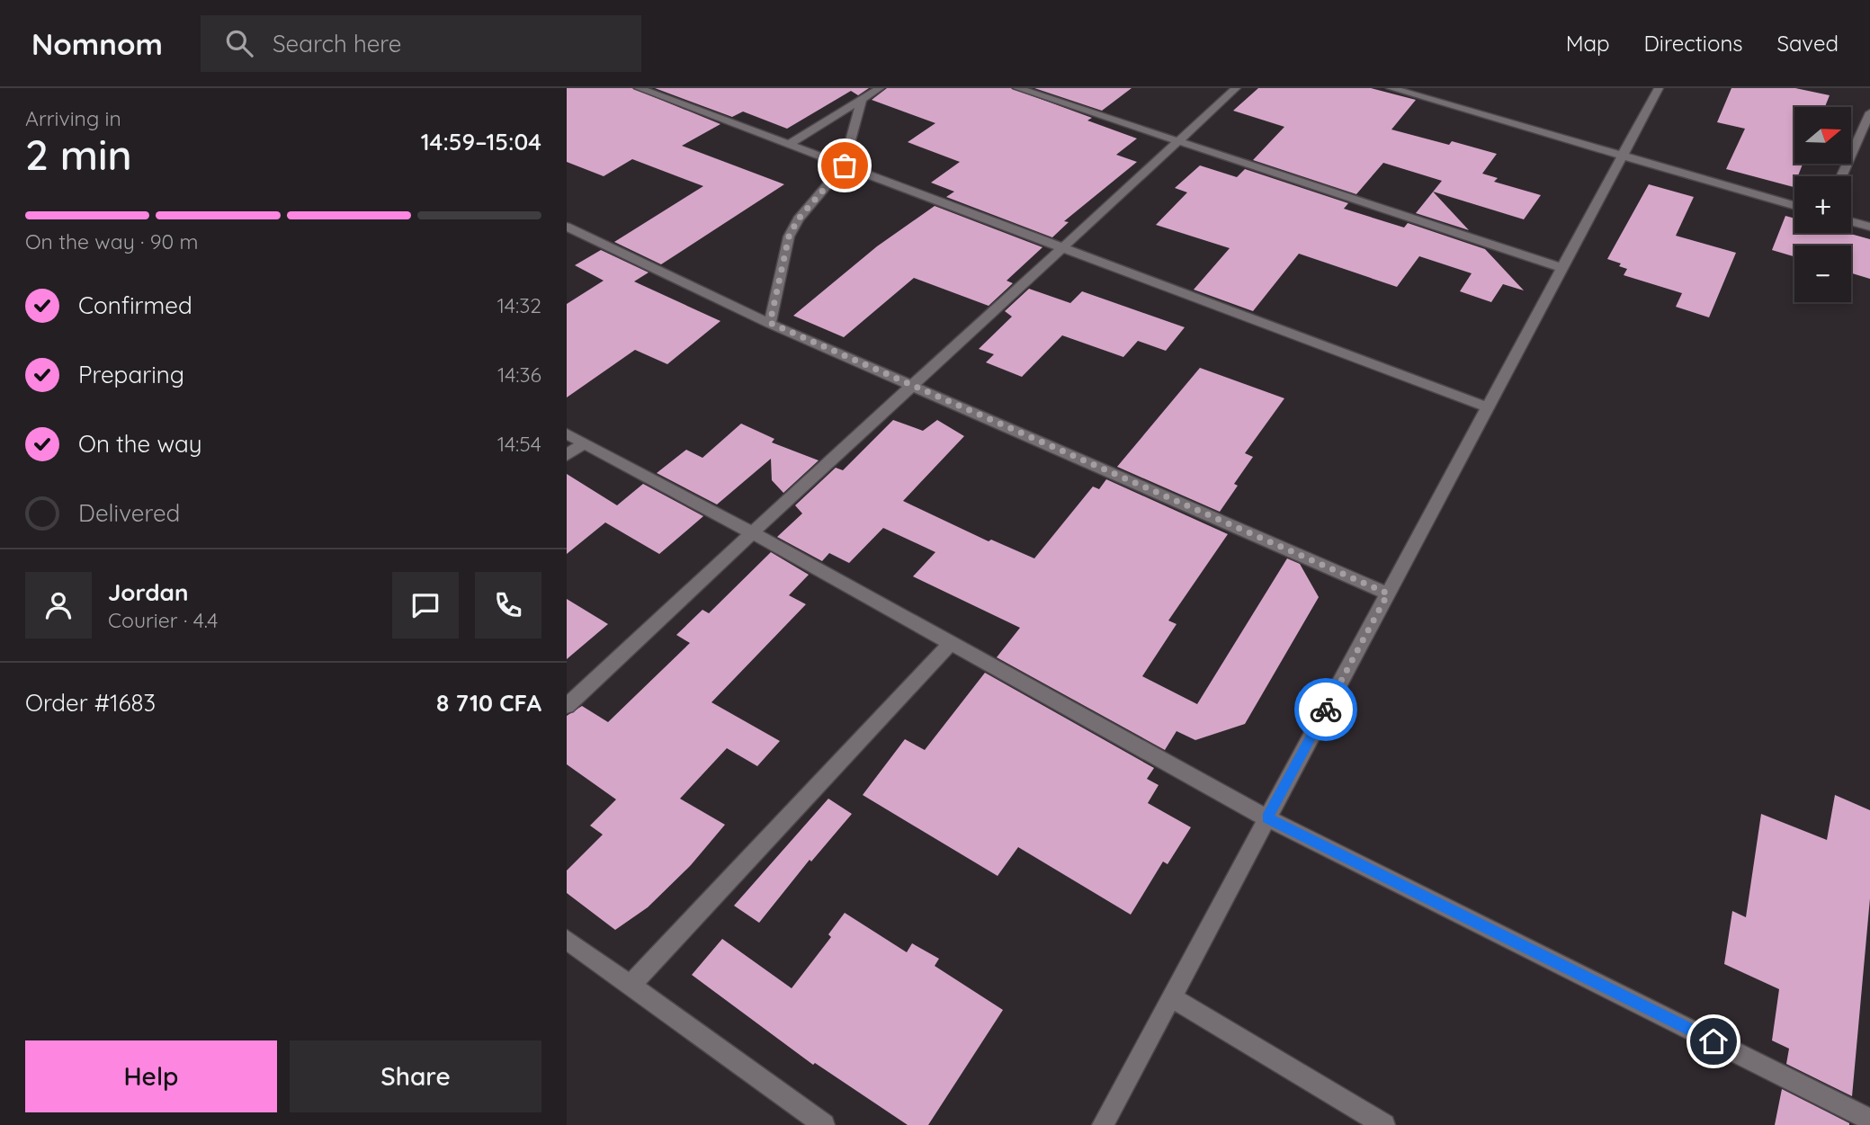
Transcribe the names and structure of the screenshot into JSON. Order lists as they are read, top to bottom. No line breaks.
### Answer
{"north":"right","page":{"header":"Nomnom","search":"Search here","nav":["Map","Directions","Saved"],"heading":["2 min","Arriving in","14:59–15:04"],"panel":["Jordan","Courier · 4.4","Order #1683","8 710 CFA"],"map_buttons":["+","−"],"bar":"On the way · 90 m","list":[["Confirmed","14:32"],["Preparing","14:36"],["On the way","14:54"],"Delivered"],"buttons":["Help","Share"]}}
